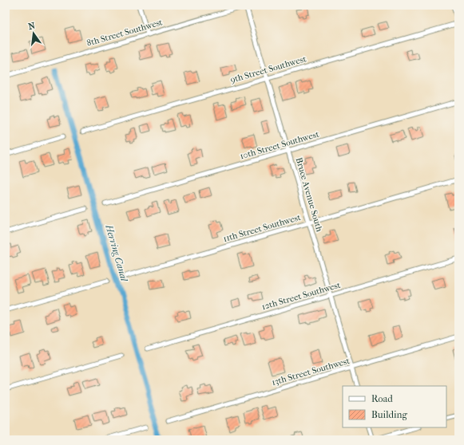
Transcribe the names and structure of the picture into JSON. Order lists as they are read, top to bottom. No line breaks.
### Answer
{"streets":{"street":["8th Street Southwest","9th Street Southwest","10th Street Southwest","Bruce Avenue South","11th Street Southwest","12th Street Southwest","13th Street Southwest"]},"crossings":[["8th Street Southwest","Bruce Avenue South"],["9th Street Southwest","Bruce Avenue South"],["10th Street Southwest","Bruce Avenue South"],["Bruce Avenue South","11th Street Southwest"],["Bruce Avenue South","12th Street Southwest"],["Bruce Avenue South","13th Street Southwest"]],"water":["Herring Canal"],"legend":["Road","Building"],"north":"top"}
